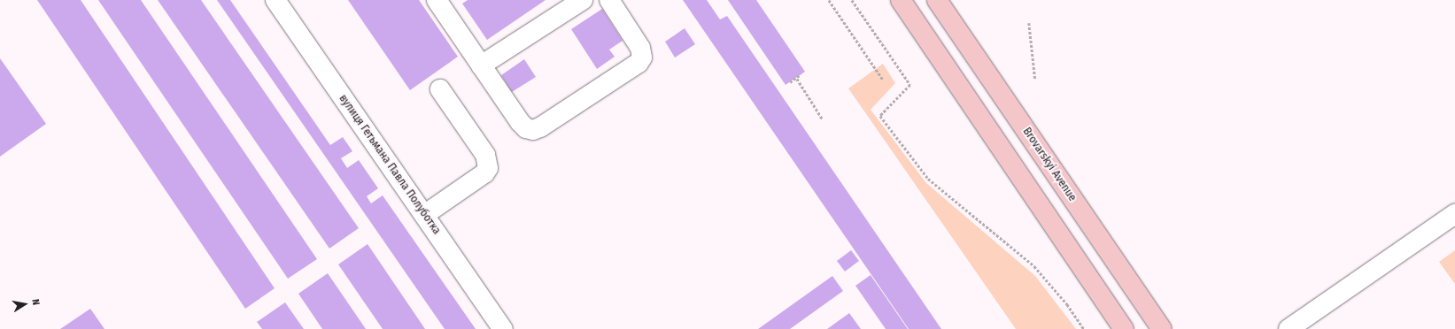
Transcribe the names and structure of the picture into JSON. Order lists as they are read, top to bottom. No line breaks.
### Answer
{"streets":{"highway":["Brovarskyi Avenue"],"street":["вулиця Гетьмана Павла Полуботка"]},"north":"right"}
